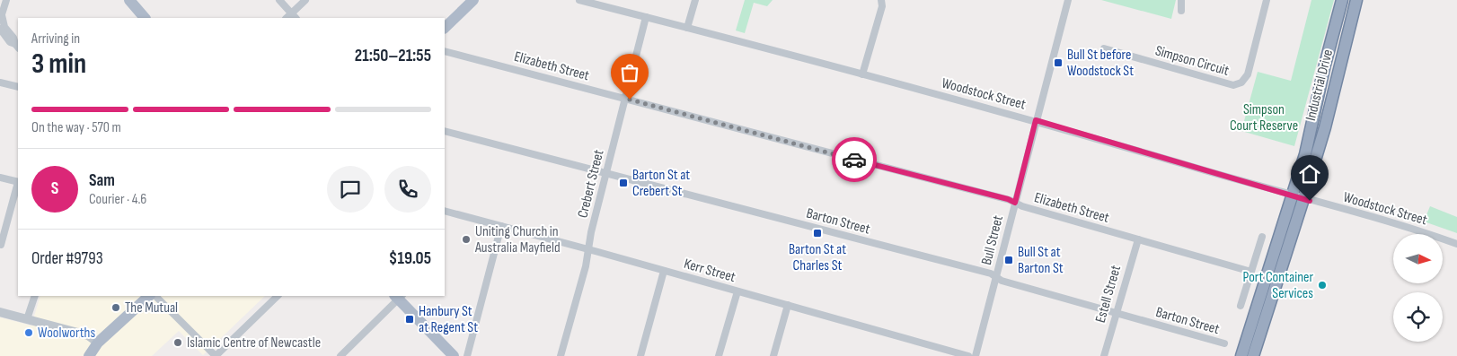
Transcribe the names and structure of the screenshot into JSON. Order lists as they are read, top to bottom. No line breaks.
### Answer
{"streets":{"highway":["Industrial Drive"],"street":["Simpson Circuit","Elizabeth Street","Woodstock Street","Crebert Street","Barton Street","Bull Street","Kerr Street","Estell Street"]},"crossings":[["Elizabeth Street","Crebert Street"],["Elizabeth Street","Bull Street"],["Elizabeth Street","Estell Street"],["Industrial Drive","Woodstock Street"],["Woodstock Street","Crebert Street"],["Woodstock Street","Bull Street"],["Crebert Street","Barton Street"],["Crebert Street","Kerr Street"],["Barton Street","Bull Street"],["Barton Street","Estell Street"]],"parks":["Simpson Court Reserve"],"places":{"transit":["Bull St before Woodstock St","Barton St at Crebert St","Barton St at Charles St","Bull St at Barton St","Hanbury St at Regent St"],"other":["Uniting Church in Australia Mayfield","Port Container Services","The Mutual","Woolworths","Islamic Centre of Newcastle"]},"north":"right","page":{"heading":["3 min","Arriving in","21:50–21:55"],"panel":["Sam","Courier · 4.6","Order #9793","$19.05"],"bar":"On the way · 570 m","round":"S"}}
